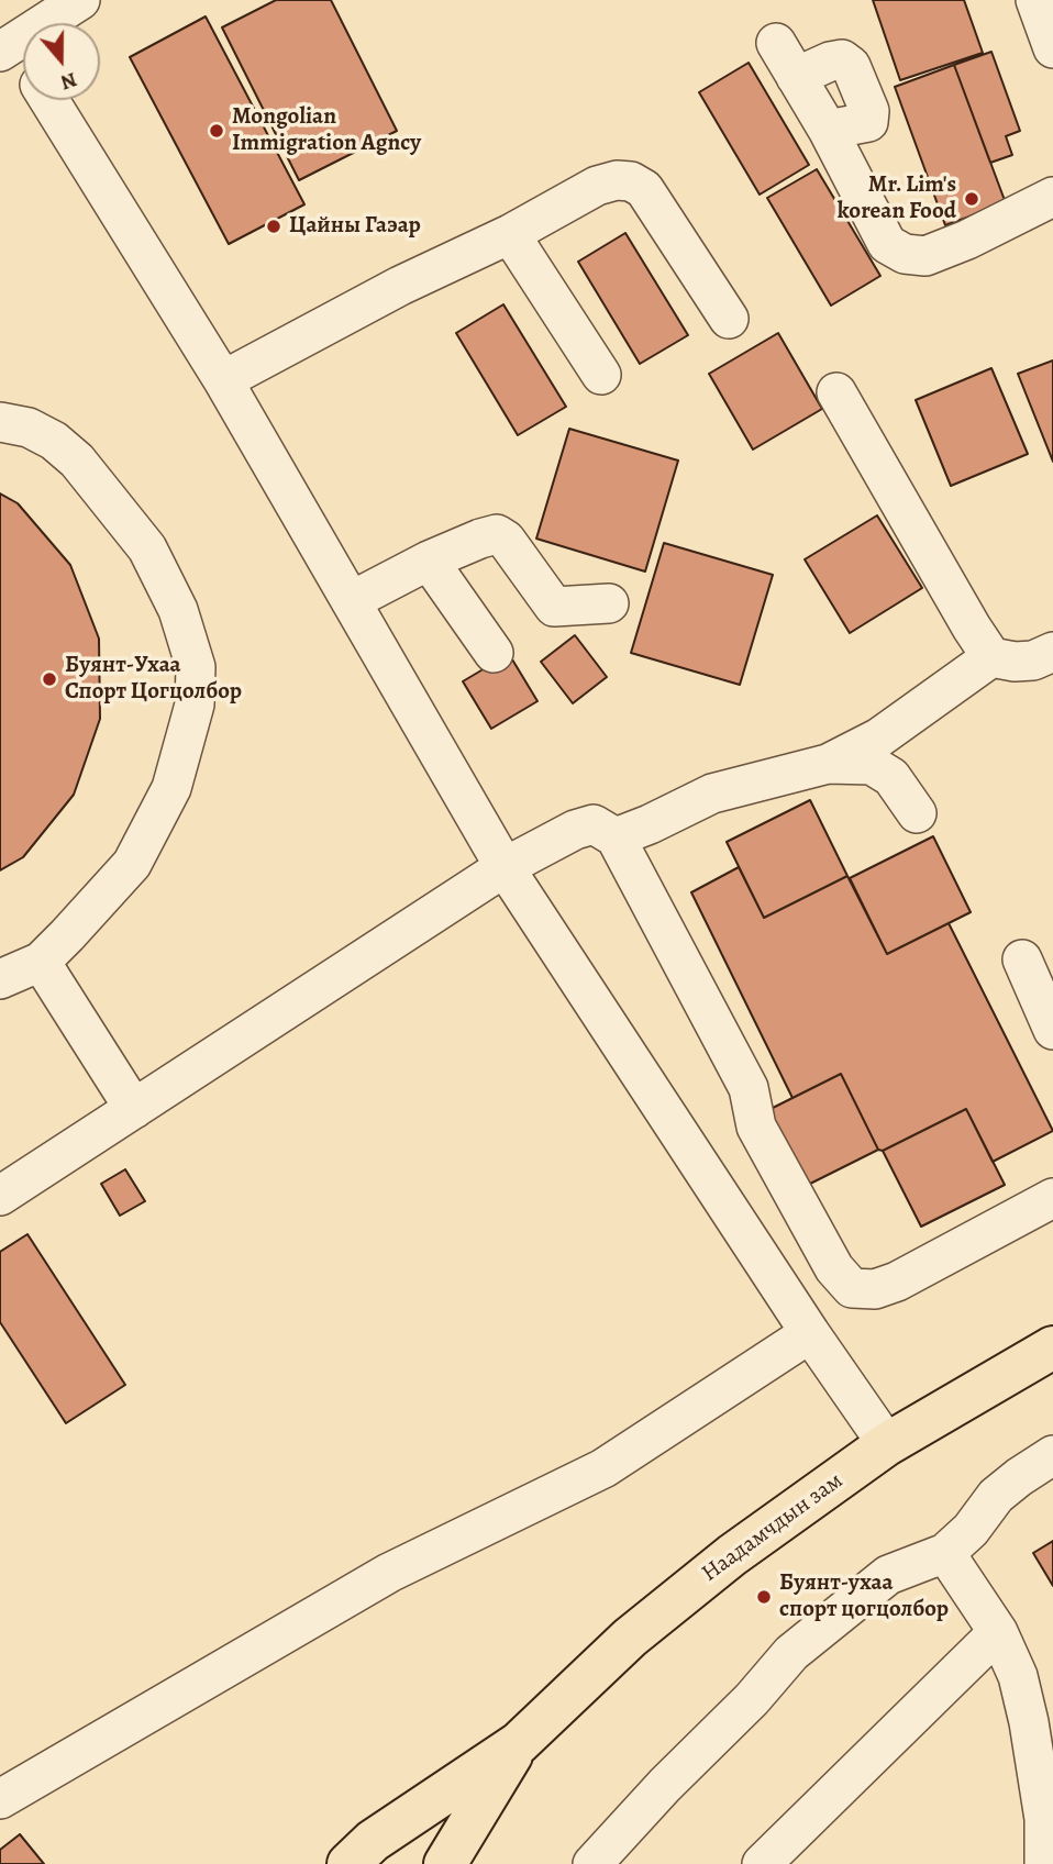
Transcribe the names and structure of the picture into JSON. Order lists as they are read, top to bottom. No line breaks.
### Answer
{"streets":{"main road":["Наадамчдын зам"]},"places":["Mongolian Immigration Agncy","Mr. Lim's korean Food","Цайны Гаэар","Буянт-Ухаа Спорт Цогцолбор","Буянт-ухаа спорт цогцолбор"],"north":"bottom"}
